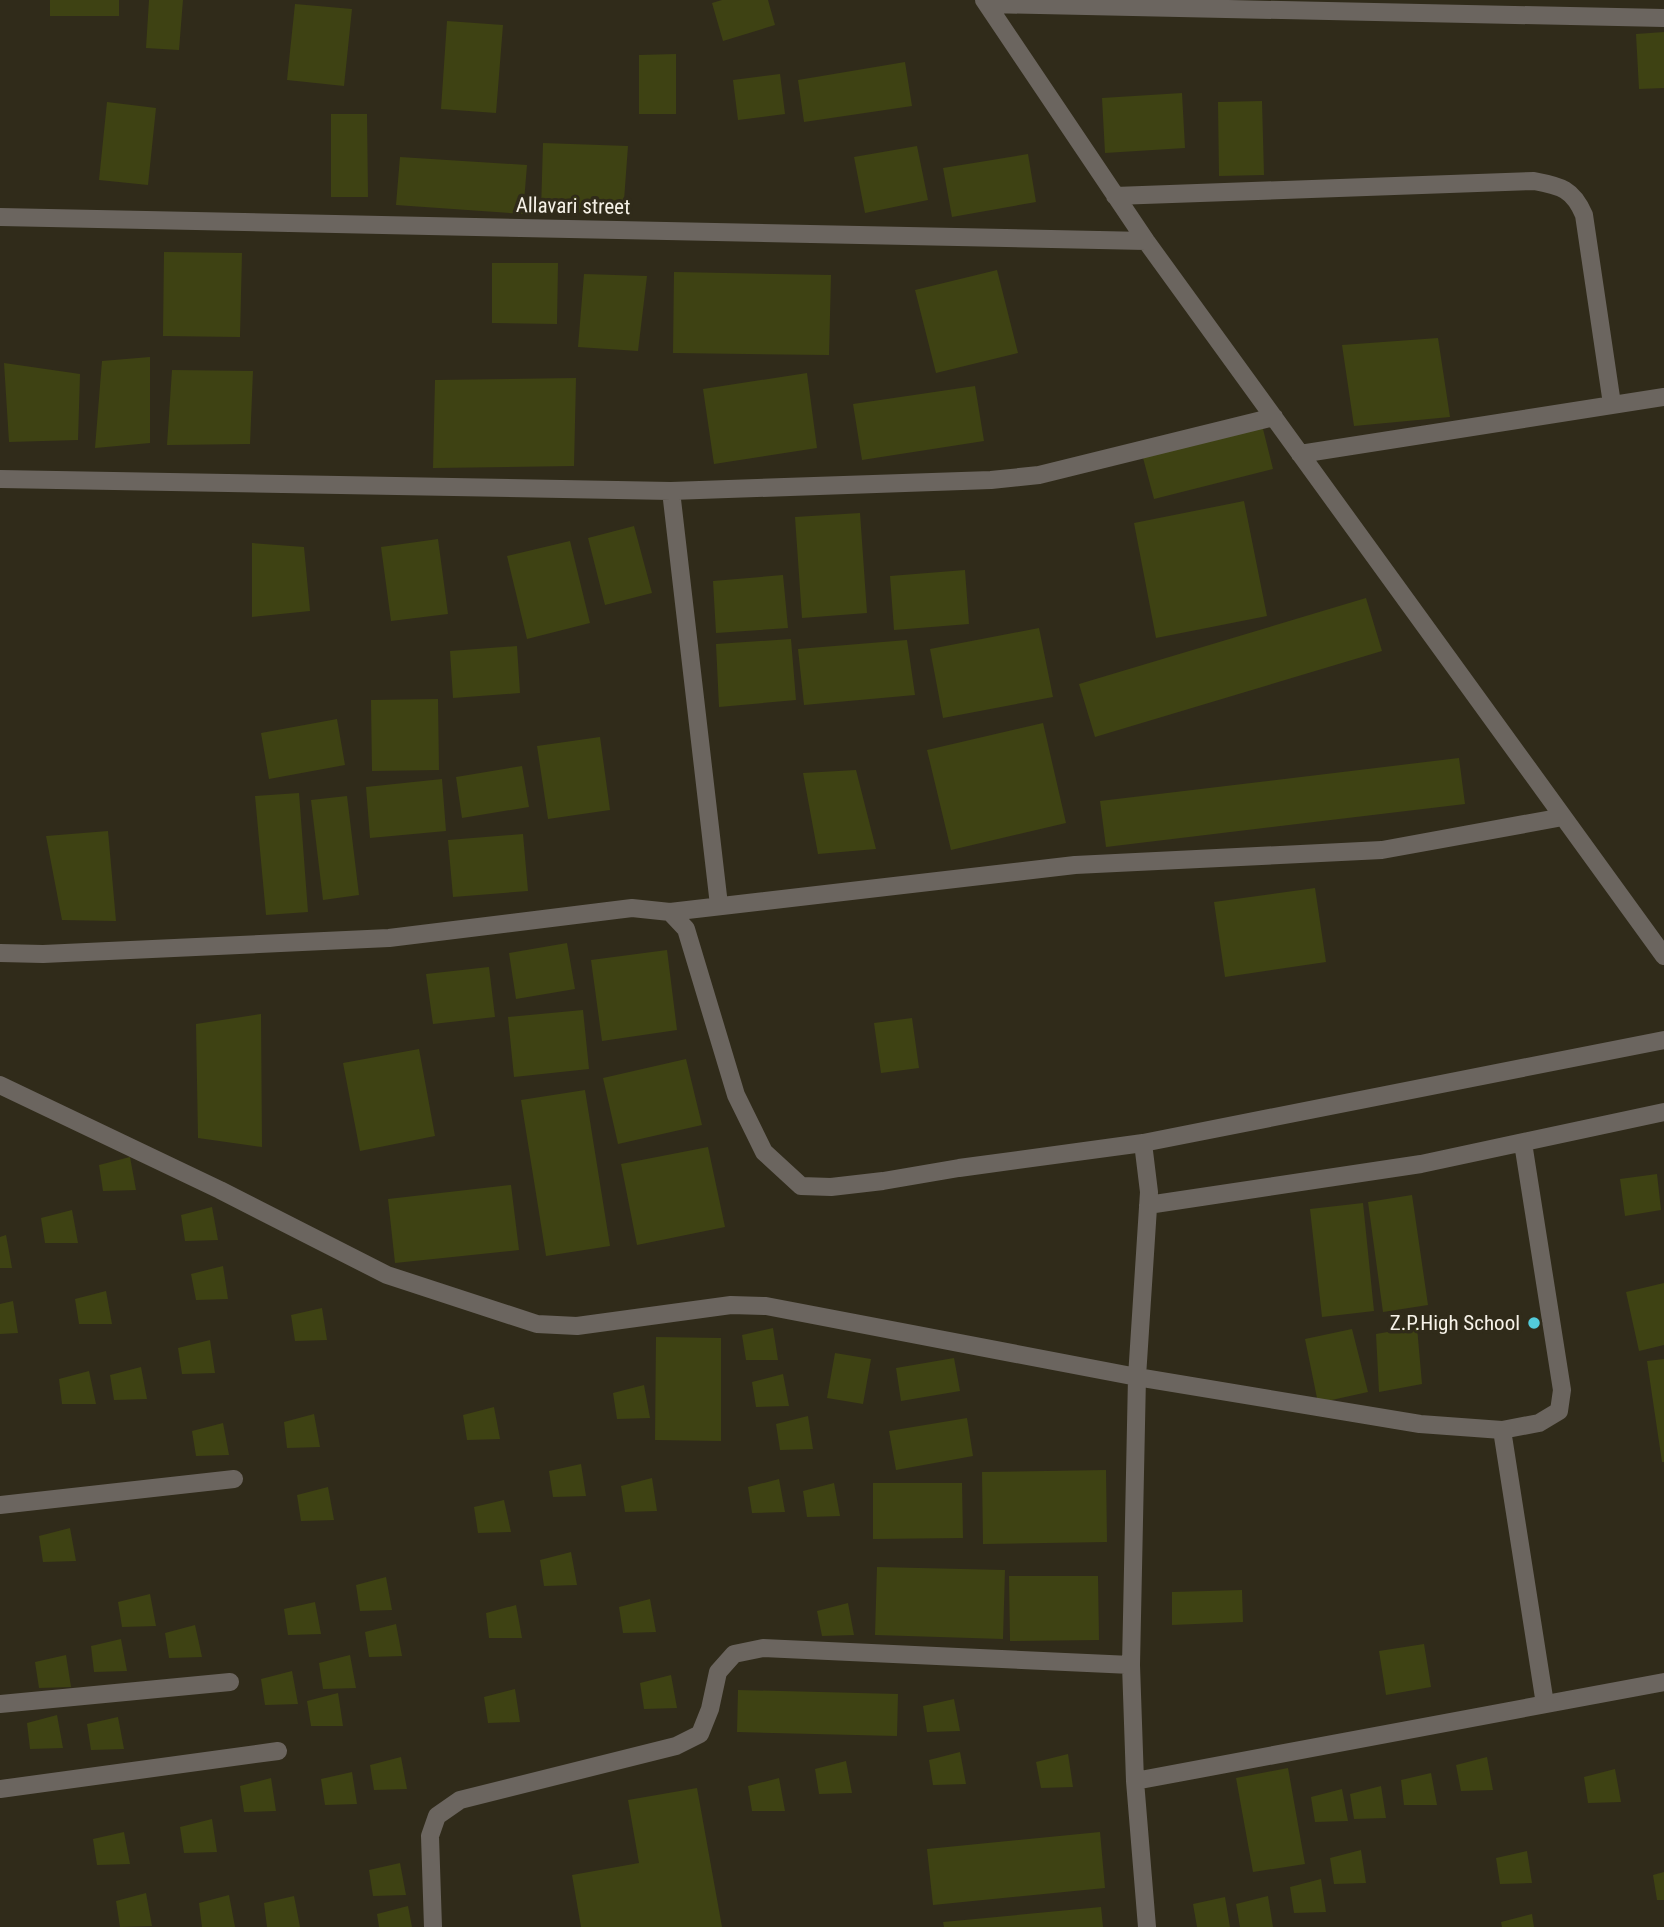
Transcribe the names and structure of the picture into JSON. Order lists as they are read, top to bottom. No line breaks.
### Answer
{"streets":{"street":["Allavari street"]},"places":["Z.P.High School"]}
